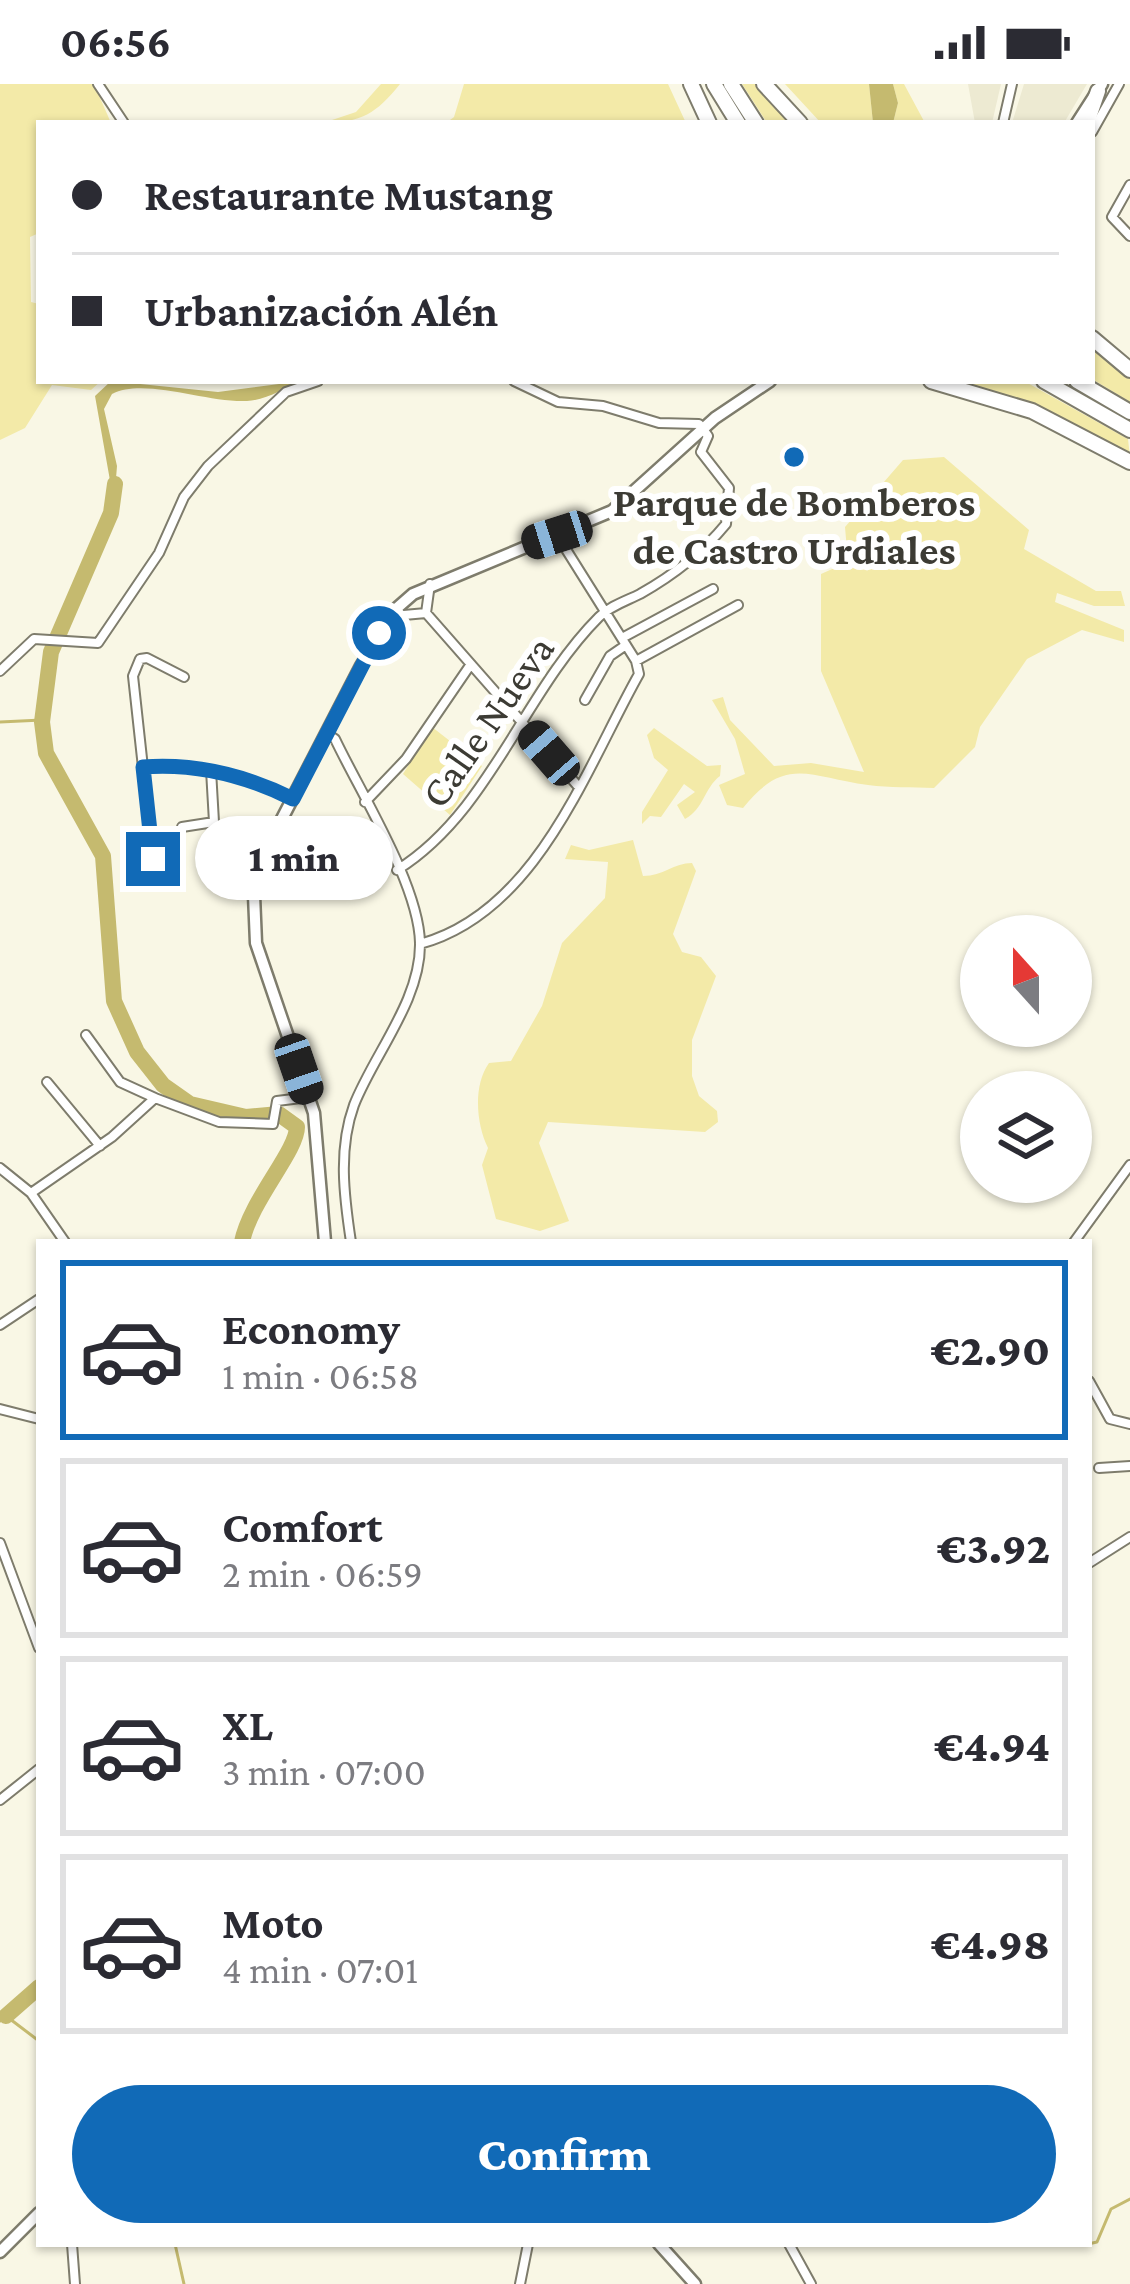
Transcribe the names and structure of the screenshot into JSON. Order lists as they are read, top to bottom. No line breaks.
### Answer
{"streets":{"street":["Calle Nueva"]},"places":["Parque de Bomberos de Castro Urdiales"],"north":"top","page":{"status":"06:56","banner":["Restaurante Mustang","Urbanización Alén"],"bubble":"1 min","list":[{"name":"Economy","note":"1 min · 06:58","value":"€2.90"},{"name":"Comfort","note":"2 min · 06:59","value":"€3.92"},{"name":"XL","note":"3 min · 07:00","value":"€4.94"},{"name":"Moto","note":"4 min · 07:01","value":"€4.98"}],"buttons":"Confirm"}}
